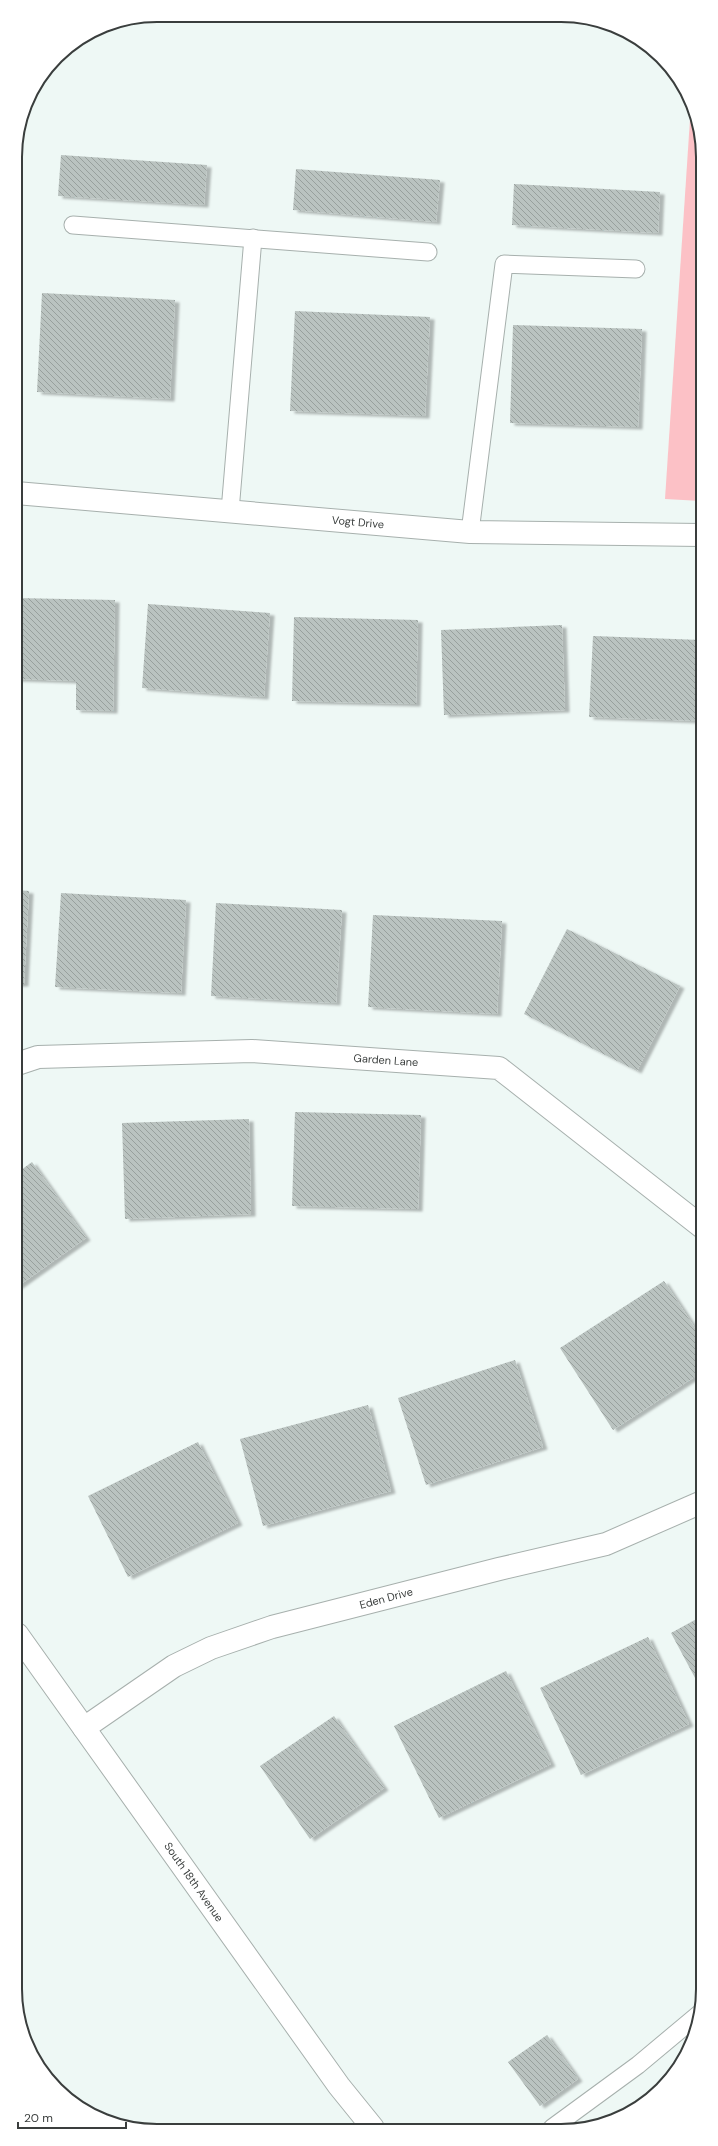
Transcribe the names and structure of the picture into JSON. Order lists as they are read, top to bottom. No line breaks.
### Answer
{"streets":{"street":["Vogt Drive","Garden Lane","Eden Drive","South 18th Avenue"]},"crossings":[["Eden Drive","South 18th Avenue"]],"scale_bar":"20 m"}
